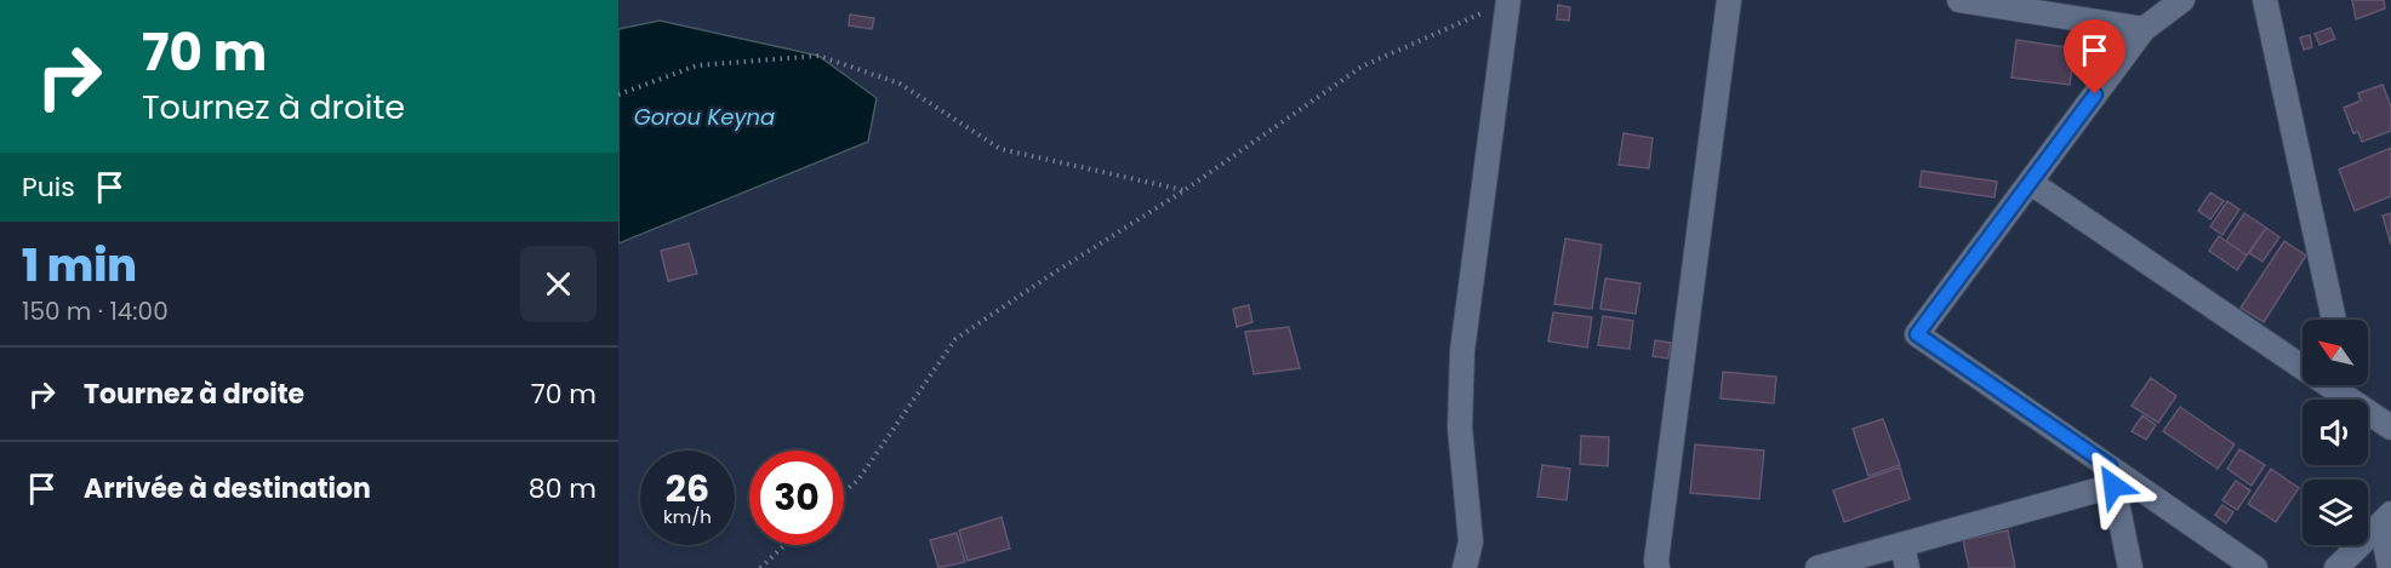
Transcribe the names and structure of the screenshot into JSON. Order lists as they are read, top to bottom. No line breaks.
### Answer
{"water":["Gorou Keyna"],"north":"top left","page":{"turn":["70 m","Tournez à droite"],"then":"Puis","heading":["1 min","150 m · 14:00"],"list":[{"name":"Tournez à droite","value":"70 m"},{"name":"Arrivée à destination","value":"80 m"}],"speed":"26 km/h","limit":"30"}}
